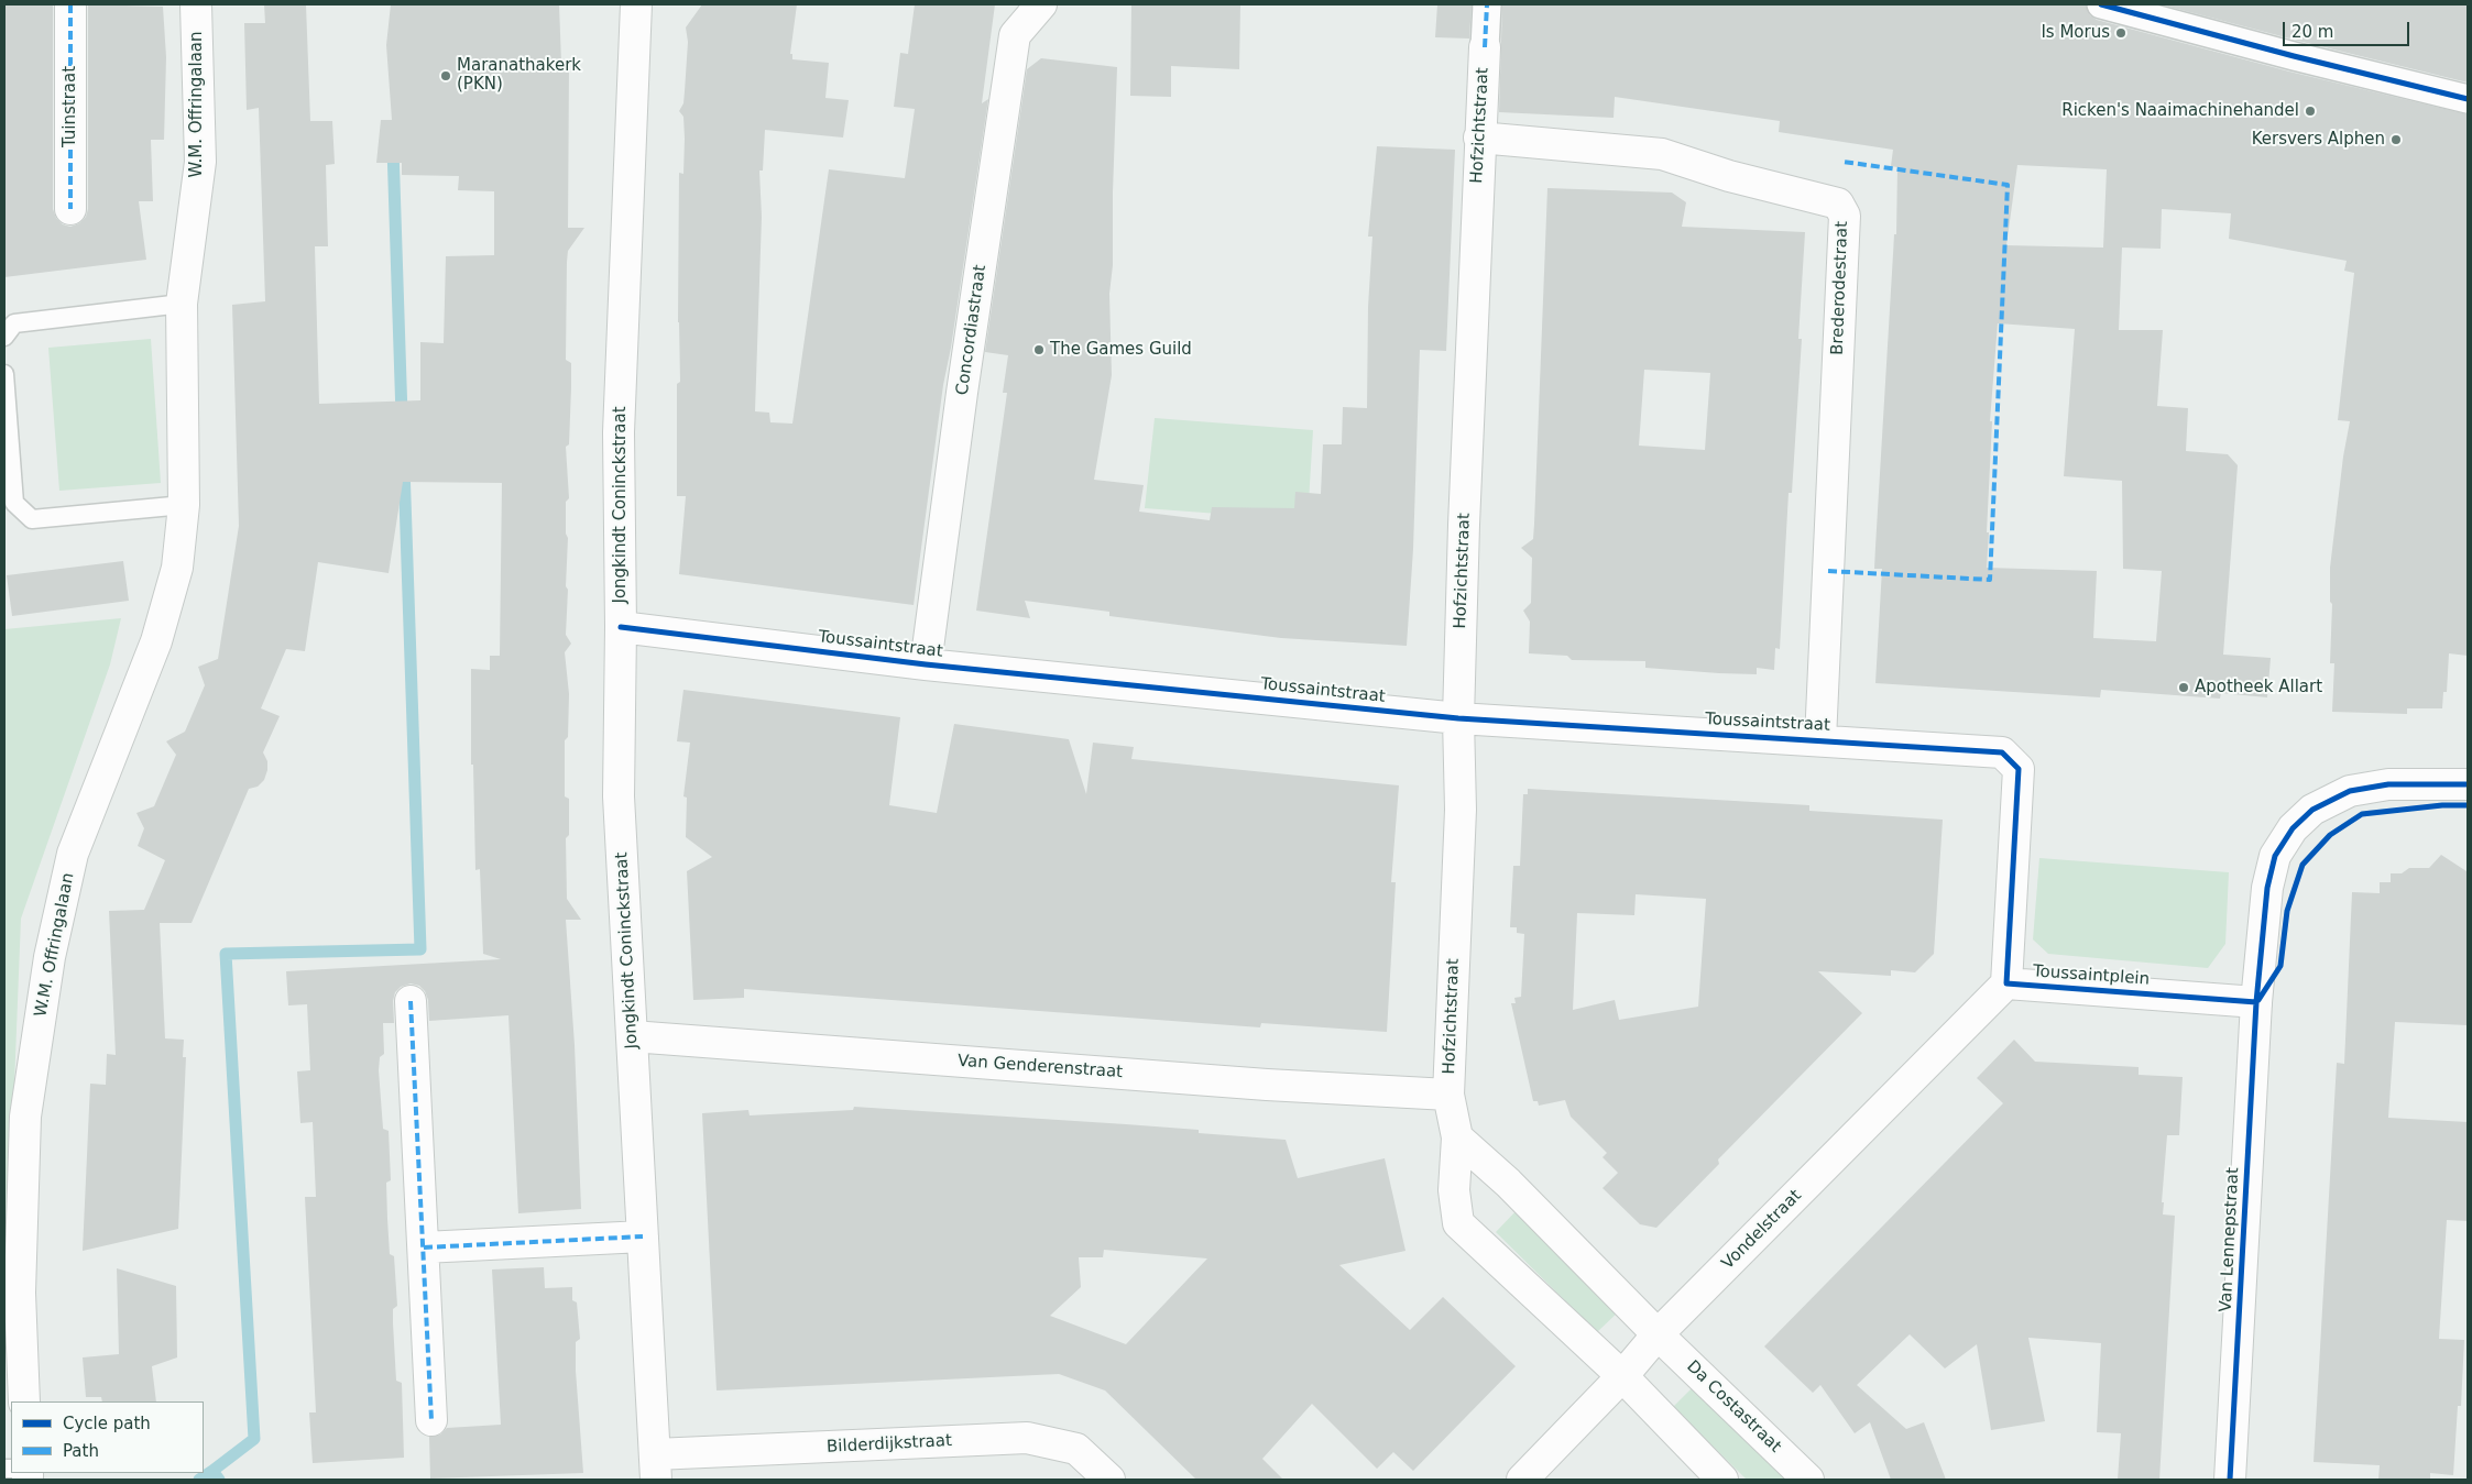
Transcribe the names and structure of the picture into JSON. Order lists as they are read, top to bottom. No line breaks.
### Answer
{"streets":{"street":["W.M. Offringalaan","Tuinstraat","Hofzichtstraat","Brederodestraat","Concordiastraat","Jongkindt Coninckstraat","Toussaintstraat","Toussaintplein","Van Genderenstraat","Vondelstraat","Van Lennepstraat","Da Costastraat","Bilderdijkstraat"]},"crossings":[["Hofzichtstraat","Brederodestraat"],["Hofzichtstraat","Toussaintstraat"],["Hofzichtstraat","Van Genderenstraat"],["Hofzichtstraat","Vondelstraat"],["Brederodestraat","Toussaintstraat"],["Concordiastraat","Toussaintstraat"],["Jongkindt Coninckstraat","Toussaintstraat"],["Jongkindt Coninckstraat","Van Genderenstraat"],["Jongkindt Coninckstraat","Bilderdijkstraat"],["Toussaintstraat","Toussaintplein"],["Toussaintstraat","Vondelstraat"],["Toussaintplein","Vondelstraat"],["Toussaintplein","Van Lennepstraat"],["Vondelstraat","Da Costastraat"]],"places":["Is Morus","Maranathakerk (PKN)","Ricken's Naaimachinehandel","Kersvers Alphen","The Games Guild","Apotheek Allart"],"legend":["Cycle path","Path"],"scale_bar":"20 m"}
